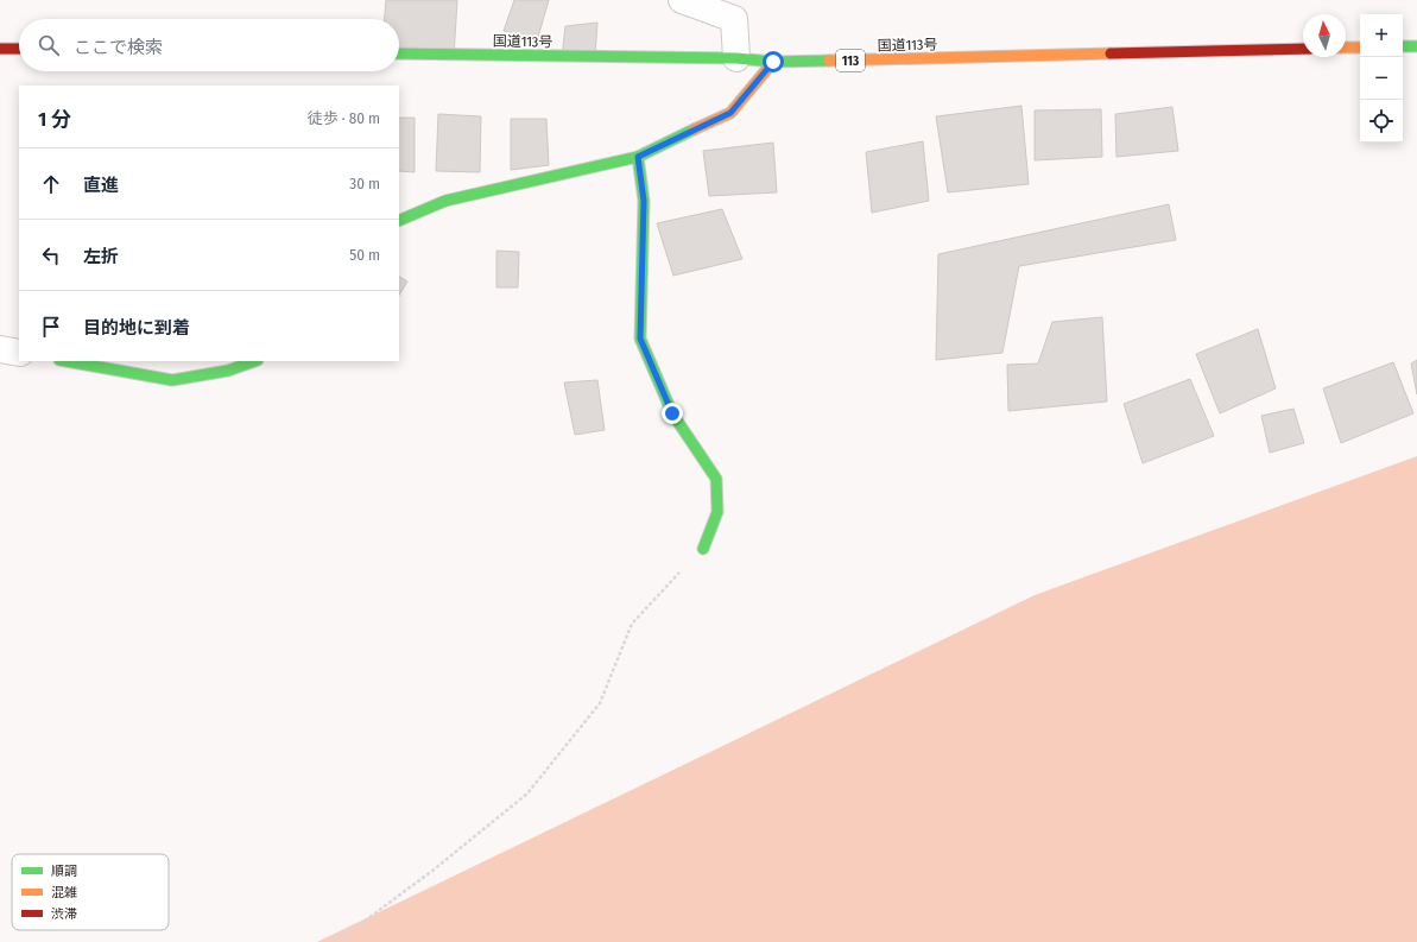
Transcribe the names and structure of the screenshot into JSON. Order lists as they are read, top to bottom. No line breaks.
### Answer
{"streets":{"main road":["国道113号","113"]},"legend":["順調","混雑","渋滞"],"north":"top","page":{"map_buttons":["+","−"],"search":"ここで検索","heading":["1 分","徒歩 · 80 m"],"list":[["直進","30 m"],["左折","50 m"],"目的地に到着"]}}
